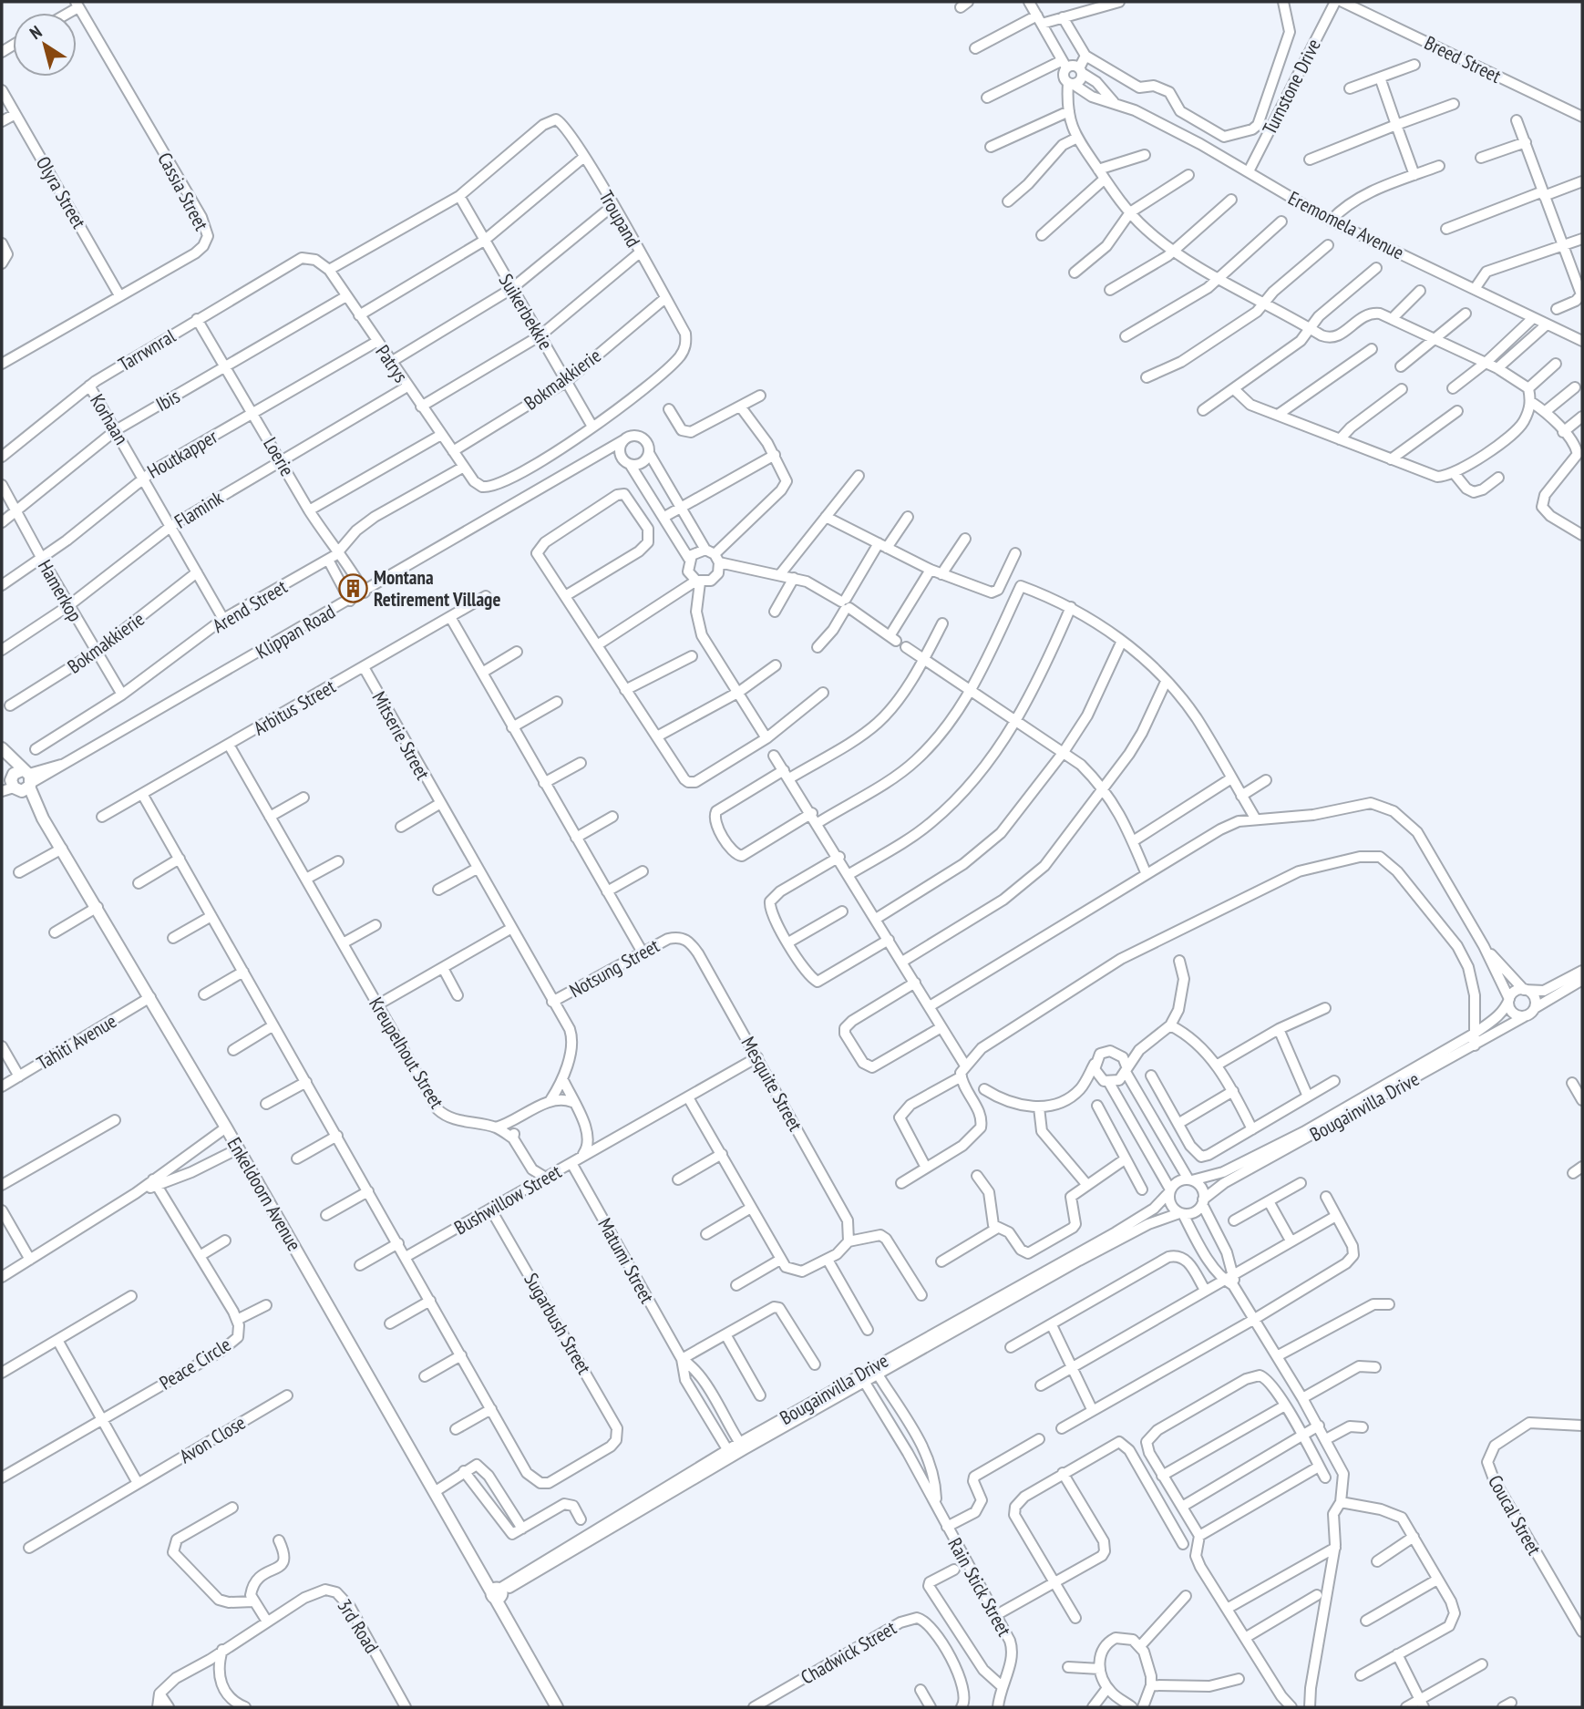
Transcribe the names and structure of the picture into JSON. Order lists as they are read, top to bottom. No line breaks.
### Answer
{"streets":{"street":["Breed Street","Turnstone Drive","Cassia Street","Olyra Street","Troupand","Eremomela Avenue","Suikerbekkie","Tarrwnral","Patrys","Bokmakkierie","Ibis","Korhaan","Houtkapper","Loerie","Flamink","Hamerkop","Arend Street","Klippan Road","Arbitus Street","Mitserie Street","Notsung Street","Tahiti Avenue","Kreupelhout Street","Mesquite Street","Bougainvilla Drive","Enkeldoorn Avenue","Bushwillow Street","Matumi Street","Sugarbush Street","Peace Circle","Avon Close","Coucal Street","Rain Stick Street","3rd Road","Chadwick Street"]},"crossings":[["Turnstone Drive","Eremomela Avenue"],["Cassia Street","Olyra Street"],["Troupand","Suikerbekkie"],["Troupand","Patrys"],["Troupand","Bokmakkierie"],["Suikerbekkie","Patrys"],["Suikerbekkie","Bokmakkierie"],["Tarrwnral","Patrys"],["Tarrwnral","Korhaan"],["Tarrwnral","Loerie"],["Patrys","Bokmakkierie"],["Patrys","Ibis"],["Patrys","Houtkapper"],["Patrys","Flamink"],["Patrys","Arend Street"],["Bokmakkierie","Korhaan"],["Bokmakkierie","Hamerkop"],["Ibis","Korhaan"],["Ibis","Loerie"],["Ibis","Hamerkop"],["Korhaan","Houtkapper"],["Korhaan","Flamink"],["Korhaan","Arend Street"],["Houtkapper","Loerie"],["Houtkapper","Hamerkop"],["Loerie","Flamink"],["Loerie","Arend Street"],["Loerie","Klippan Road"],["Flamink","Hamerkop"],["Hamerkop","Arend Street"],["Klippan Road","Enkeldoorn Avenue"],["Arbitus Street","Mitserie Street"],["Arbitus Street","Kreupelhout Street"],["Mitserie Street","Notsung Street"],["Mitserie Street","Kreupelhout Street"],["Notsung Street","Kreupelhout Street"],["Notsung Street","Mesquite Street"],["Tahiti Avenue","Enkeldoorn Avenue"],["Kreupelhout Street","Bushwillow Street"],["Kreupelhout Street","Matumi Street"],["Mesquite Street","Bushwillow Street"],["Bougainvilla Drive","Enkeldoorn Avenue"],["Bougainvilla Drive","Matumi Street"],["Bougainvilla Drive","Rain Stick Street"],["Bushwillow Street","Matumi Street"],["Bushwillow Street","Sugarbush Street"]],"places":{"building":["Montana Retirement Village"]},"north":"top left"}
